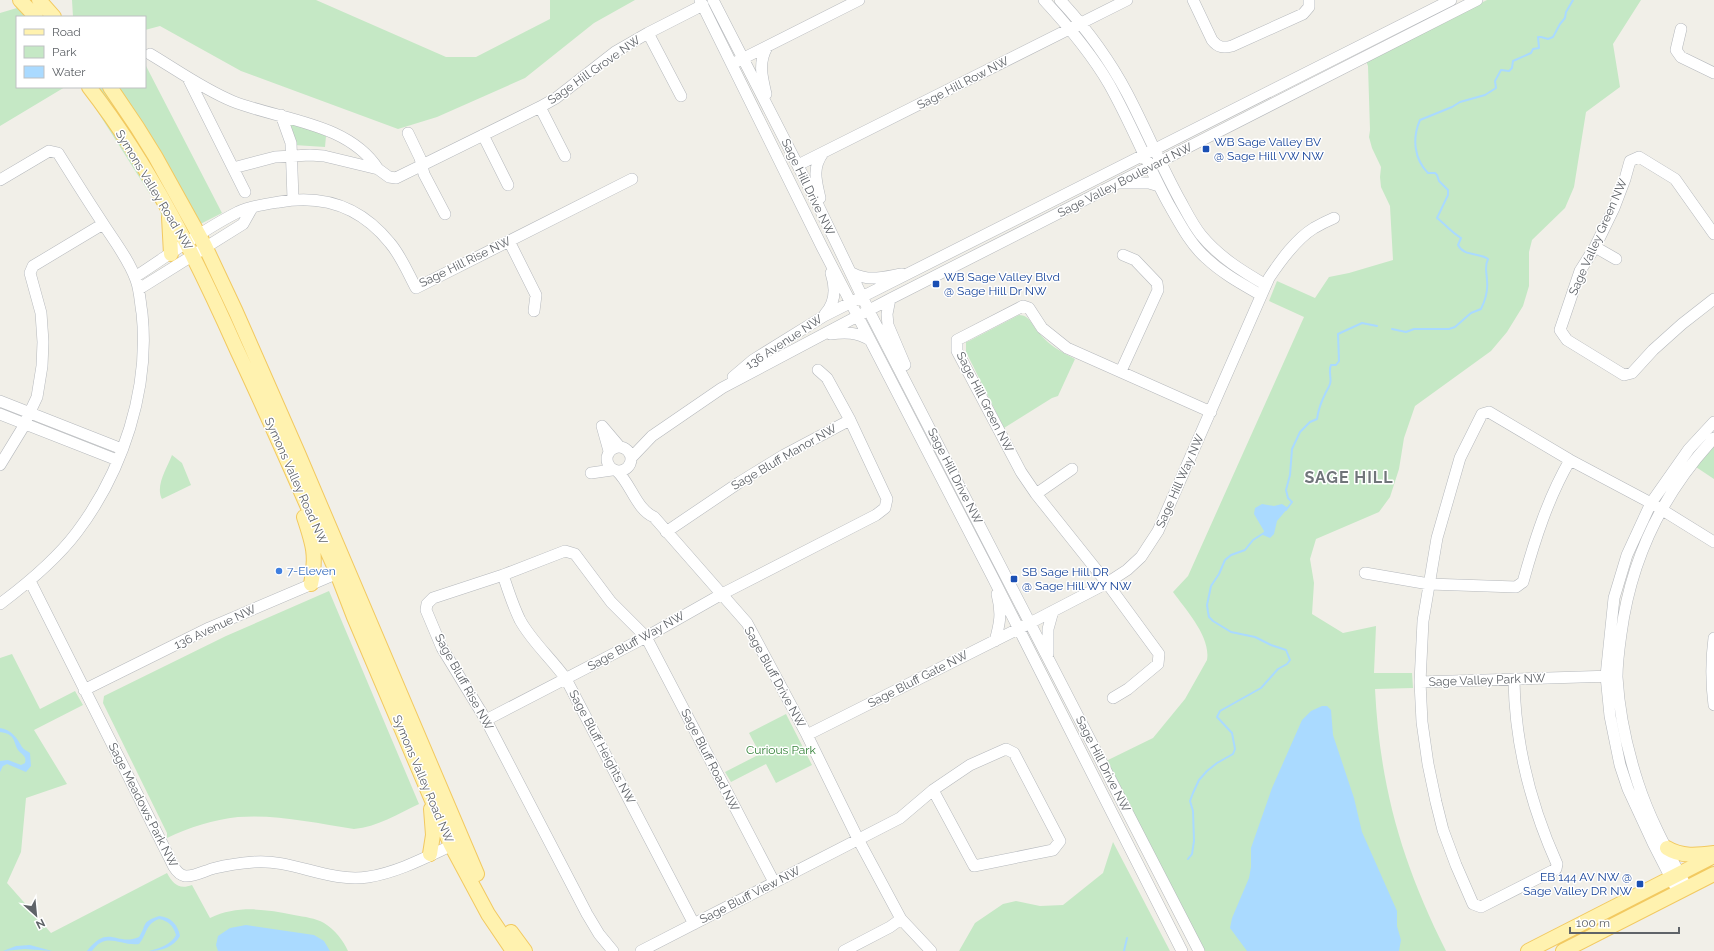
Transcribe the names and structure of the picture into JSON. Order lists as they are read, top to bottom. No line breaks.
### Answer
{"streets":{"main road":["Symons Valley Road NW"],"street":["Sage Hill Grove NW","Sage Hill Row NW","Sage Valley Boulevard NW","Sage Hill Drive NW","Sage Valley Green NW","Sage Hill Rise NW","136 Avenue NW","Sage Hill Green NW","Sage Bluff Manor NW","Sage Hill Way NW","Sage Bluff Way NW","Sage Bluff Drive NW","Sage Bluff Gate NW","Sage Valley Park NW","Sage Bluff Rise NW","Sage Bluff Heights NW","Sage Bluff Road NW","Sage Meadows Park NW","Sage Bluff View NW"]},"crossings":[["Sage Hill Grove NW","Sage Hill Drive NW"],["Sage Hill Row NW","Sage Hill Drive NW"],["Sage Valley Boulevard NW","Sage Hill Drive NW"],["Sage Valley Boulevard NW","136 Avenue NW"],["Sage Hill Drive NW","136 Avenue NW"],["Sage Hill Drive NW","Sage Hill Way NW"],["Sage Hill Drive NW","Sage Bluff Gate NW"],["Symons Valley Road NW","Sage Hill Rise NW"],["Symons Valley Road NW","136 Avenue NW"],["Symons Valley Road NW","Sage Meadows Park NW"],["136 Avenue NW","Sage Bluff Drive NW"],["136 Avenue NW","Sage Meadows Park NW"],["Sage Hill Green NW","Sage Hill Way NW"],["Sage Bluff Manor NW","Sage Bluff Way NW"],["Sage Bluff Manor NW","Sage Bluff Drive NW"],["Sage Hill Way NW","Sage Bluff Gate NW"],["Sage Bluff Way NW","Sage Bluff Drive NW"],["Sage Bluff Way NW","Sage Bluff Rise NW"],["Sage Bluff Way NW","Sage Bluff Heights NW"],["Sage Bluff Way NW","Sage Bluff Road NW"],["Sage Bluff Drive NW","Sage Bluff Gate NW"],["Sage Bluff Drive NW","Sage Bluff View NW"],["Sage Bluff Rise NW","Sage Bluff Heights NW"],["Sage Bluff Rise NW","Sage Bluff Road NW"],["Sage Bluff Heights NW","Sage Bluff View NW"],["Sage Bluff Road NW","Sage Bluff View NW"]],"districts":["SAGE HILL"],"parks":["Curious Park"],"places":{"transit":["WB Sage Valley BV @ Sage Hill VW NW","WB Sage Valley Blvd @ Sage Hill Dr NW","SB Sage Hill DR @ Sage Hill WY NW","EB 144 AV NW @ Sage Valley DR NW"],"other":["7-Eleven"]},"legend":["Road","Park","Water"],"scale_bar":"100 m","north":"bottom right"}
